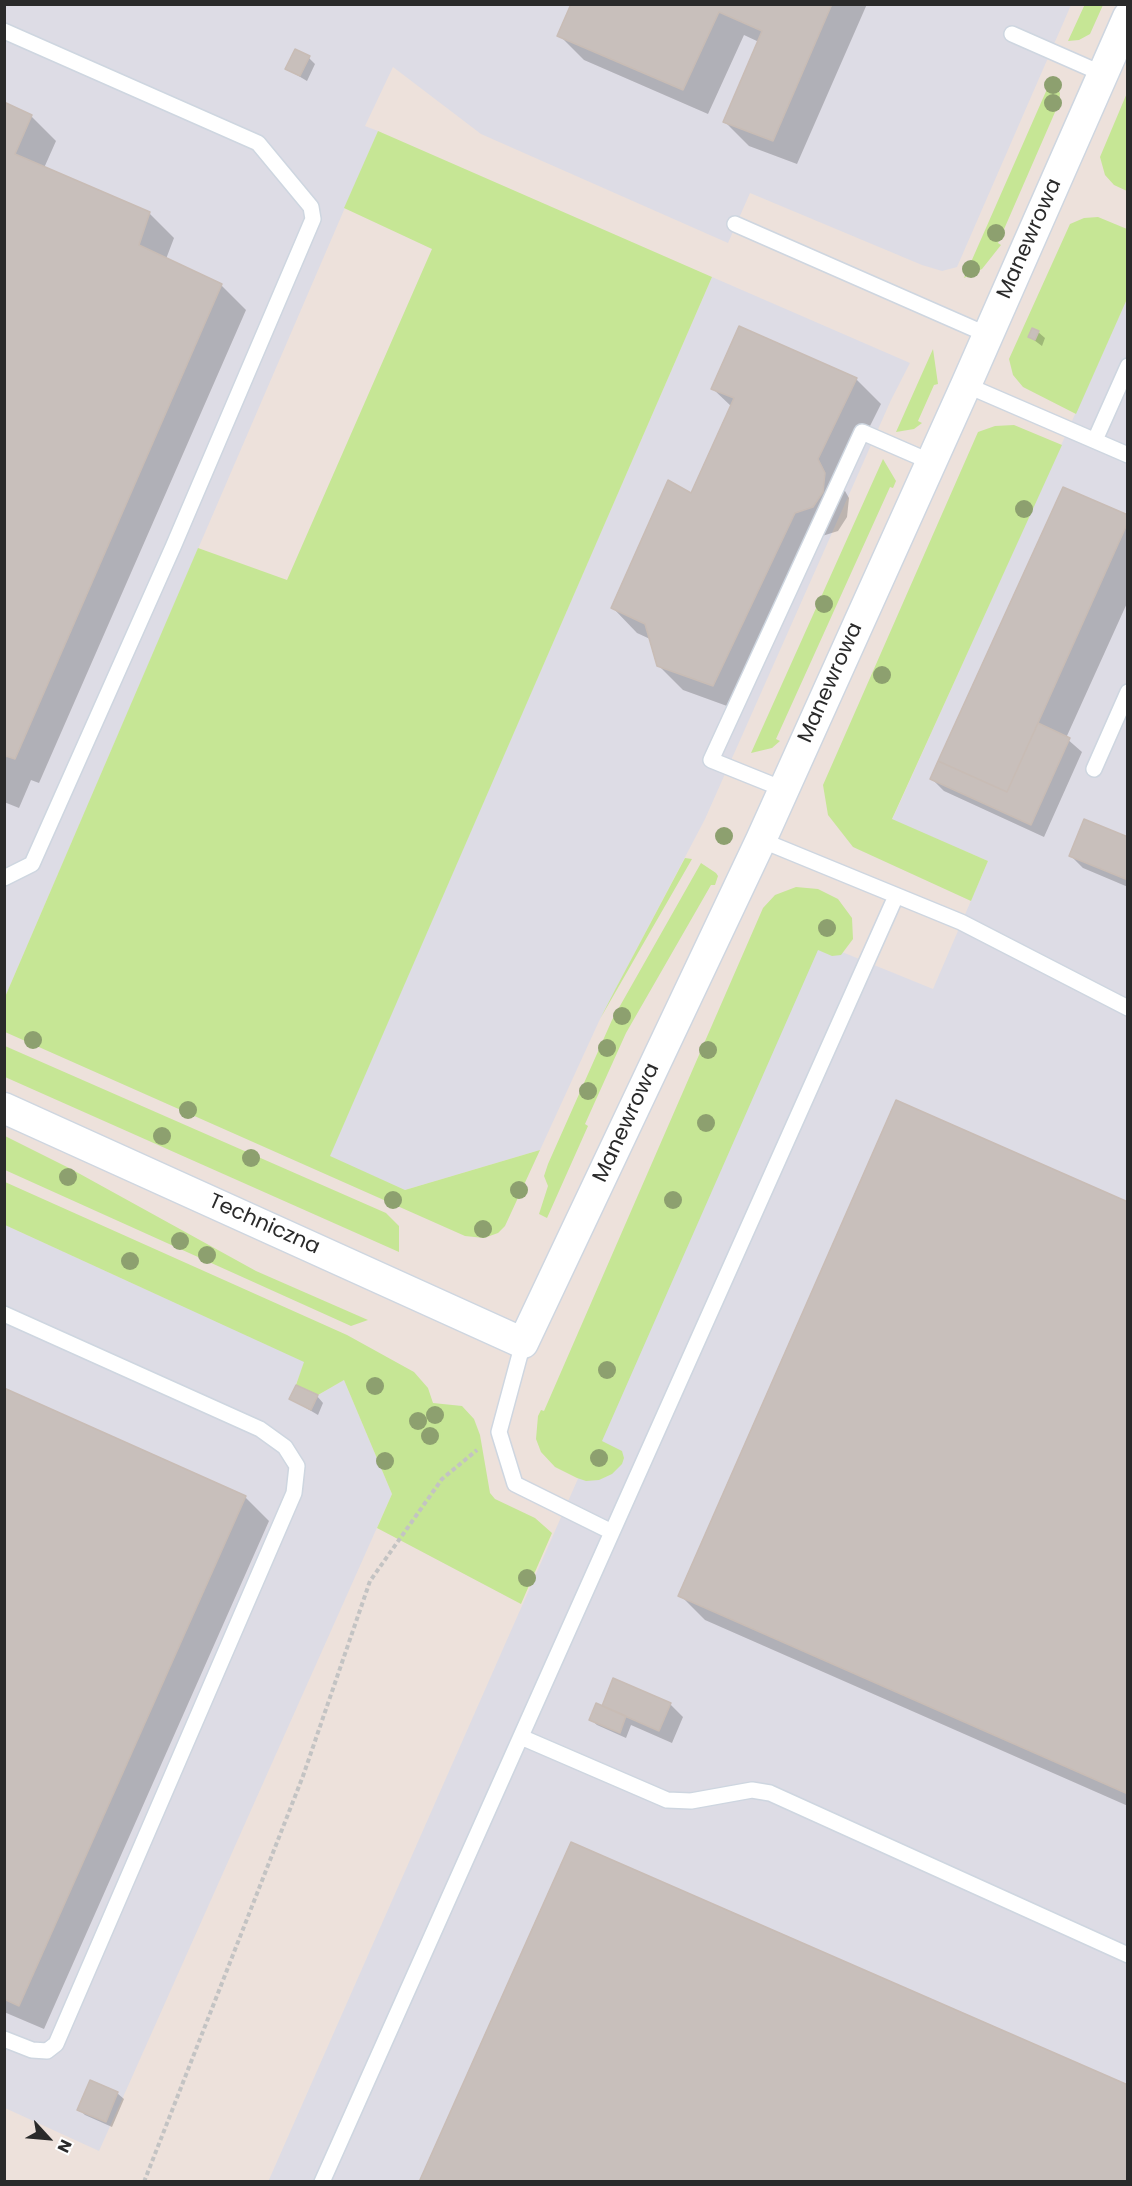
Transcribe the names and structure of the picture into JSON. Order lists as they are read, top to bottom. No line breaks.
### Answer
{"streets":{"street":["Manewrowa","Techniczna"]},"crossings":[["Manewrowa","Techniczna"]],"north":"bottom right"}
